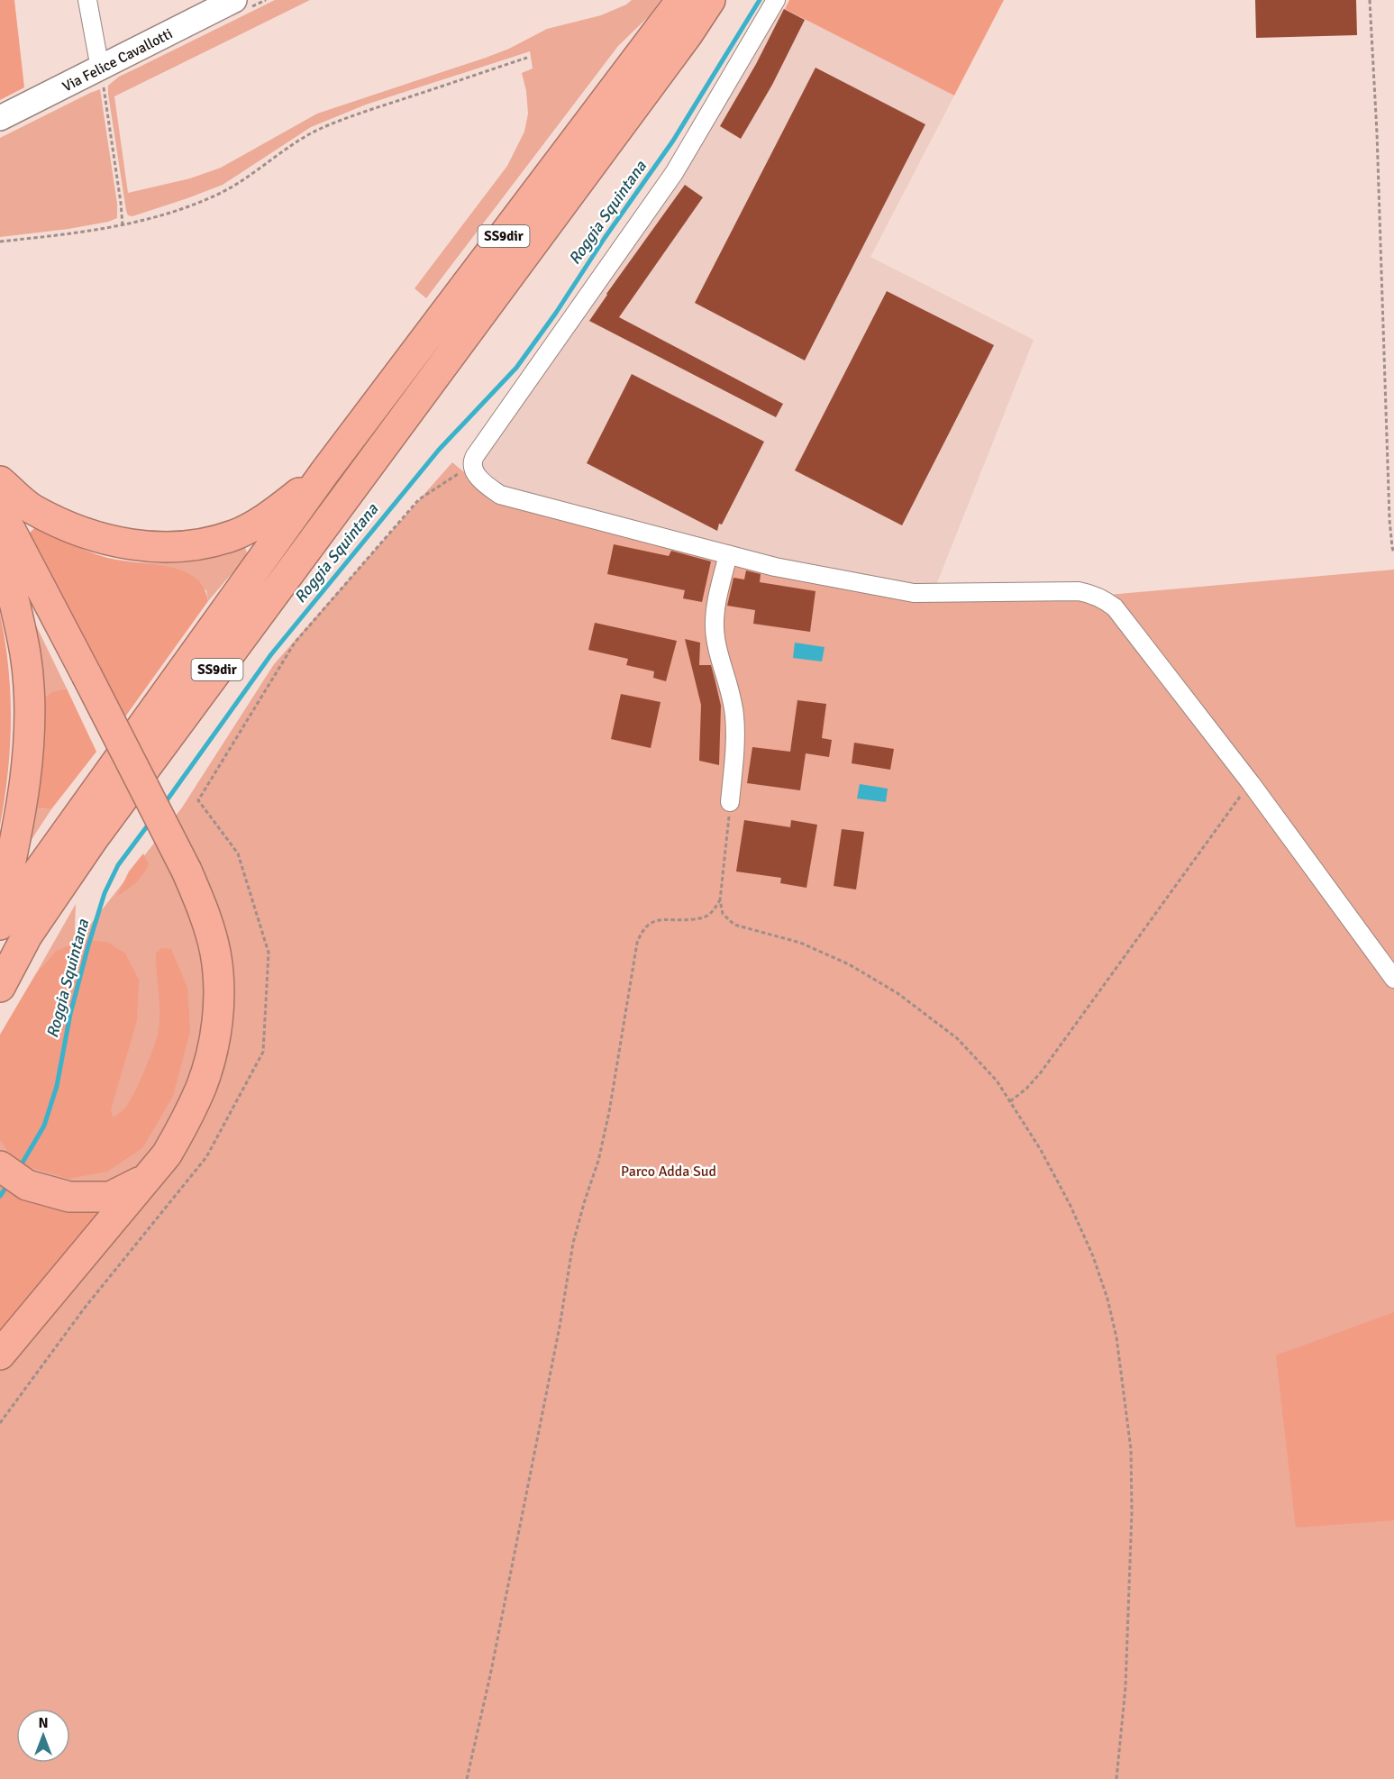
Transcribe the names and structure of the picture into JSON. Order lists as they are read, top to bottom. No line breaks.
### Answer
{"streets":{"highway":["SS9dir"],"street":["Via Felice Cavallotti"]},"water":["Roggia Squintana"],"parks":["Parco Adda Sud"],"north":"top"}
